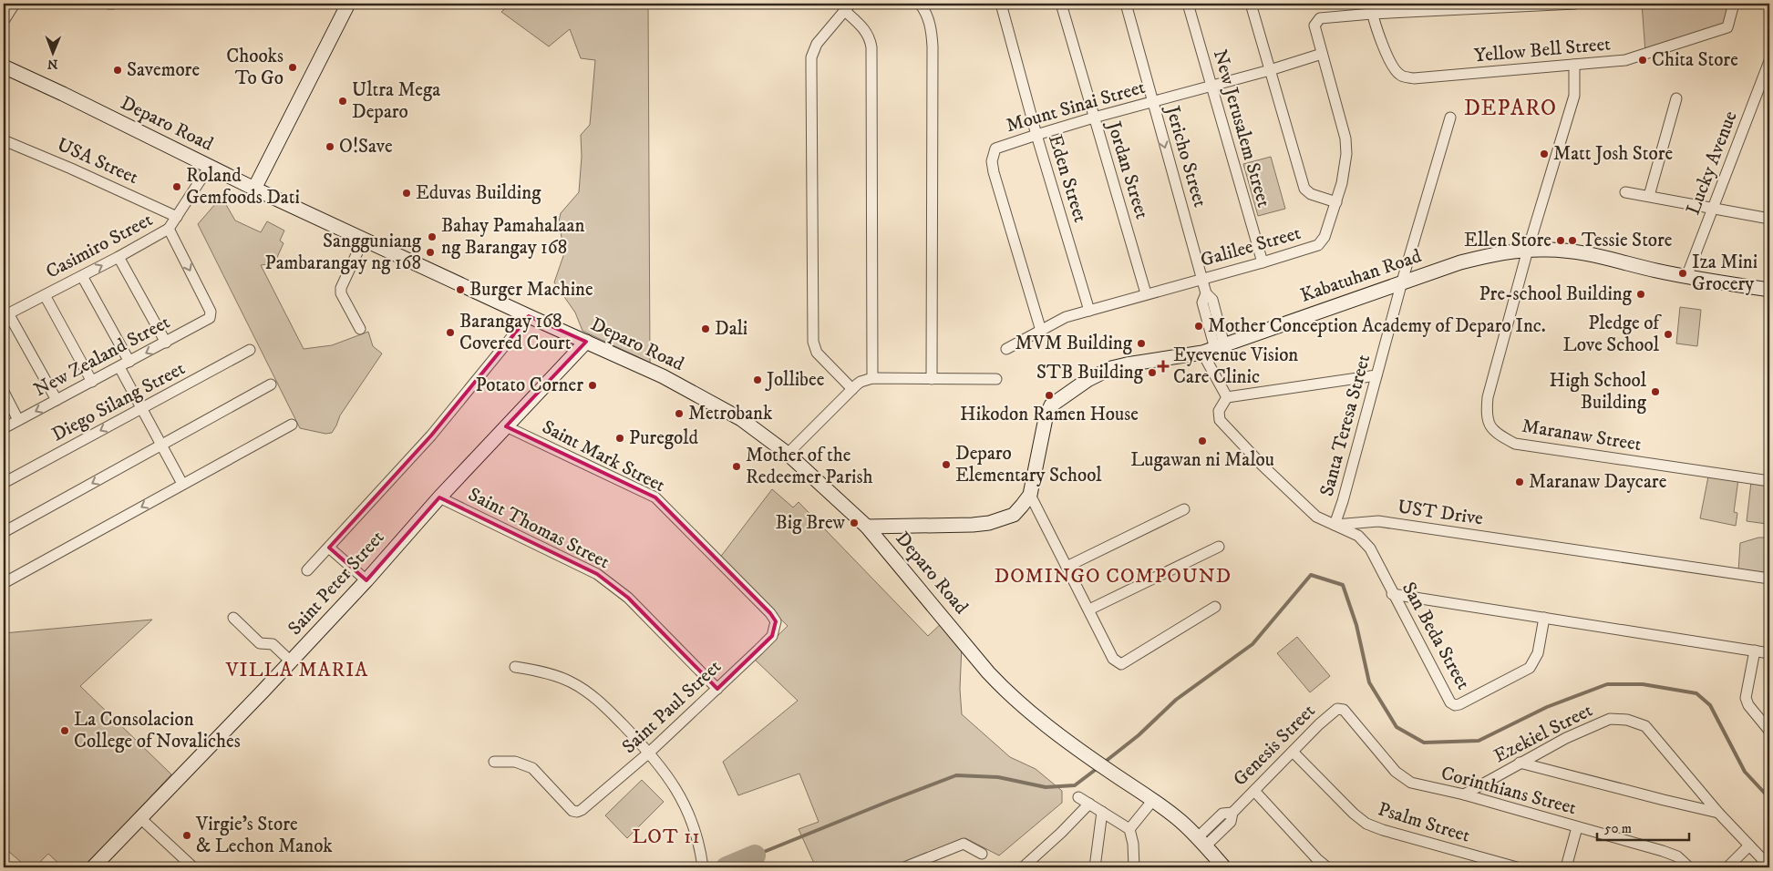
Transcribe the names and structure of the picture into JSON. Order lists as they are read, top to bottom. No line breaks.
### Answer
{"streets":{"street":["Yellow Bell Street","Mount Sinai Street","Deparo Road","New Jerusalem Street","Jericho Street","USA Street","Lucky Avenue","Jordan Street","Eden Street","Casimiro Street","Galilee Street","Kabatuhan Road","New Zealand Street","Diego Silang Street","Santa Teresa Street","Maranaw Street","Saint Mark Street","UST Drive","Saint Thomas Street","Saint Peter Street","San Beda Street","Saint Paul Street","Ezekiel Street","Genesis Street","Corinthians Street","Psalm Street"]},"crossings":[["Yellow Bell Street","Galilee Street"],["Yellow Bell Street","Maranaw Street"],["Mount Sinai Street","New Jerusalem Street"],["Mount Sinai Street","Jericho Street"],["Mount Sinai Street","Jordan Street"],["Mount Sinai Street","Eden Street"],["Mount Sinai Street","Galilee Street"],["Deparo Road","Casimiro Street"],["Deparo Road","Kabatuhan Road"],["Deparo Road","Saint Peter Street"],["Deparo Road","Genesis Street"],["New Jerusalem Street","Galilee Street"],["Jericho Street","Galilee Street"],["Jericho Street","Kabatuhan Road"],["USA Street","Casimiro Street"],["Lucky Avenue","Kabatuhan Road"],["Jordan Street","Galilee Street"],["Eden Street","Galilee Street"],["Casimiro Street","New Zealand Street"],["Kabatuhan Road","Santa Teresa Street"],["Kabatuhan Road","Maranaw Street"],["Santa Teresa Street","UST Drive"],["Santa Teresa Street","San Beda Street"],["Saint Mark Street","Saint Peter Street"],["Saint Mark Street","Saint Paul Street"],["UST Drive","San Beda Street"],["Saint Thomas Street","Saint Peter Street"],["Saint Thomas Street","Saint Paul Street"],["Ezekiel Street","Corinthians Street"],["Genesis Street","Corinthians Street"],["Genesis Street","Psalm Street"]],"one_way":["Jericho Street"],"districts":["DEPARO","DOMINGO COMPOUND","VILLA MARIA","LOT 11"],"places":{"other":["Chita Store","Chooks To Go","Savemore","Ultra Mega Deparo","O!Save","Matt Josh Store","Roland Gemfoods Dati","Eduvas Building","Bahay Pamahalaan ng Barangay 168","Ellen Store","Tessie Store","Sangguniang Pambarangay ng 168","Iza Mini Grocery","Burger Machine","Pre-school Building","Mother Conception Academy of Deparo Inc.","Dali","Barangay 168 Covered Court","Pledge of Love School","MVM Building","STB Building","Jollibee","Potato Corner","High School Building","Hikodon Ramen House","Metrobank","Puregold","Lugawan ni Malou","Deparo Elementary School","Mother of the Redeemer Parish","Maranaw Daycare","Big Brew","La Consolacion College of Novaliches","Virgie's Store & Lechon Manok"],"health":["Eyevenue Vision Care Clinic"]},"scale_bar":"50 m","north":"bottom"}
